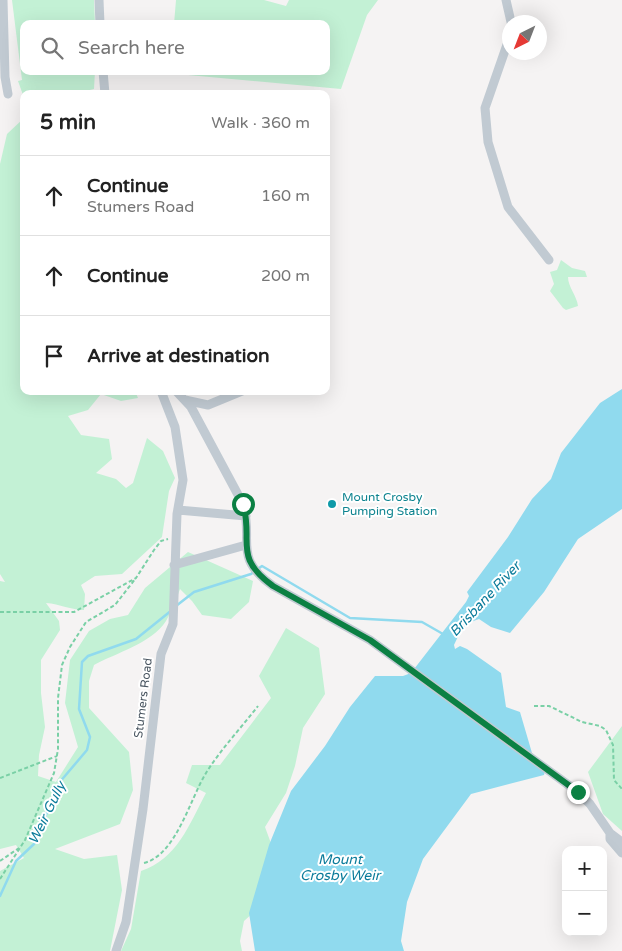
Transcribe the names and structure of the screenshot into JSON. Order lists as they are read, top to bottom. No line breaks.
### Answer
{"streets":{"street":["Stumers Road"]},"water":["Brisbane River","Weir Gully","Mount Crosby Weir"],"places":["Mount Crosby Pumping Station"],"north":"bottom left","page":{"search":"Search here","heading":["5 min","Walk · 360 m"],"list":[["Continue","Stumers Road","160 m"],["Continue","200 m"],"Arrive at destination"],"map_buttons":["+","−"]}}
